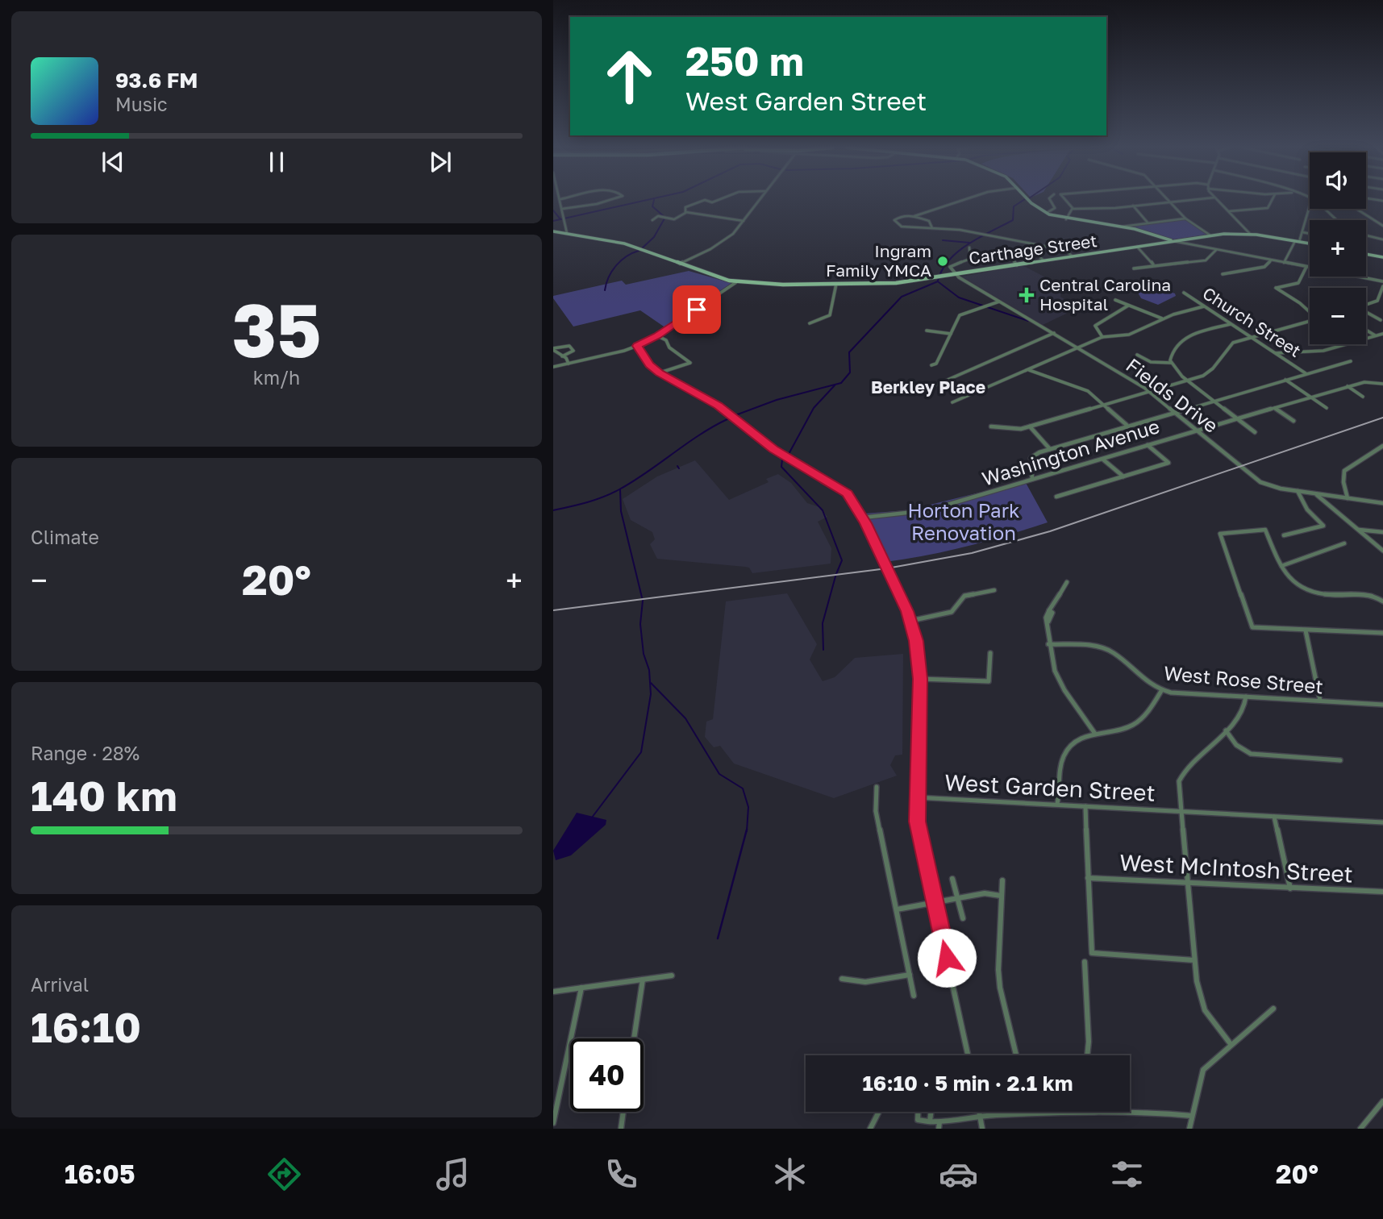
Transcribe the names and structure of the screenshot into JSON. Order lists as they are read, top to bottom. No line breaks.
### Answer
{"streets":{"main road":["Carthage Street"],"street":["Church Street","Fields Drive","Washington Avenue","West Rose Street","West Garden Street","West McIntosh Street"]},"crossings":[["Carthage Street","Fields Drive"],["Fields Drive","Washington Avenue"],["Washington Avenue","West Garden Street"]],"districts":["Berkley Place"],"parks":["Horton Park Renovation"],"places":{"other":["Ingram Family YMCA"],"health":["Central Carolina Hospital"]},"page":{"turn":["250 m","West Garden Street"],"song":["93.6 FM","Music"],"map_buttons":["+","−"],"tile":[["35","km/h"],"Climate",["Range · 28%","140 km"],["Arrival","16:10"]],"heat":["−","20°","+"],"limit":"40","trip":"16:10 · 5 min · 2.1 km","tabs":["16:05","20°"]}}
